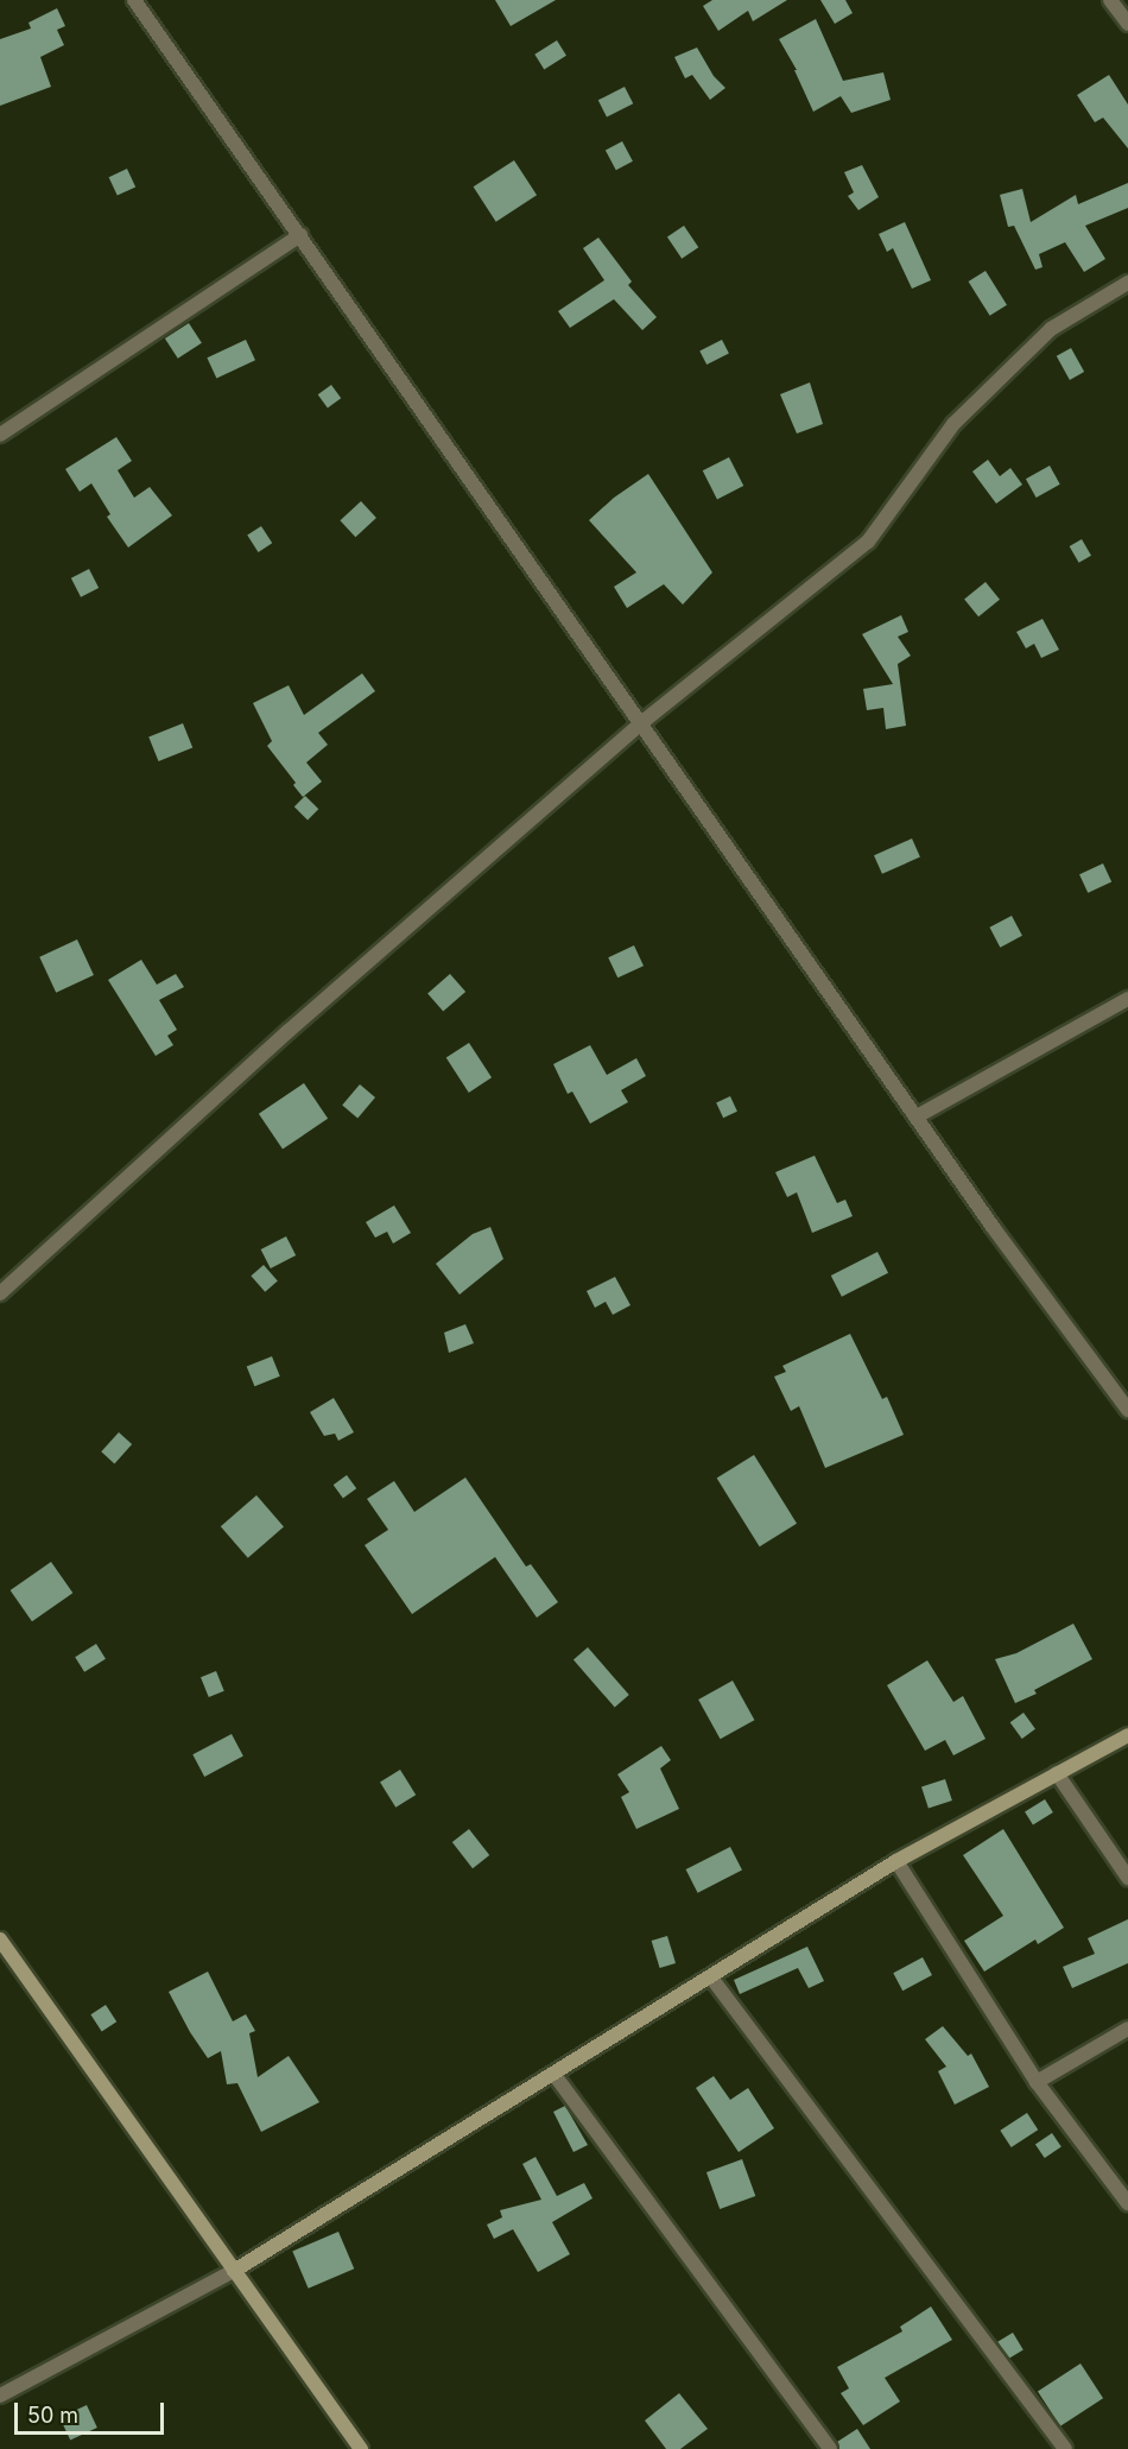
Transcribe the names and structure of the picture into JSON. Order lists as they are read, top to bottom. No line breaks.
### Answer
{"scale_bar":"50 m"}
